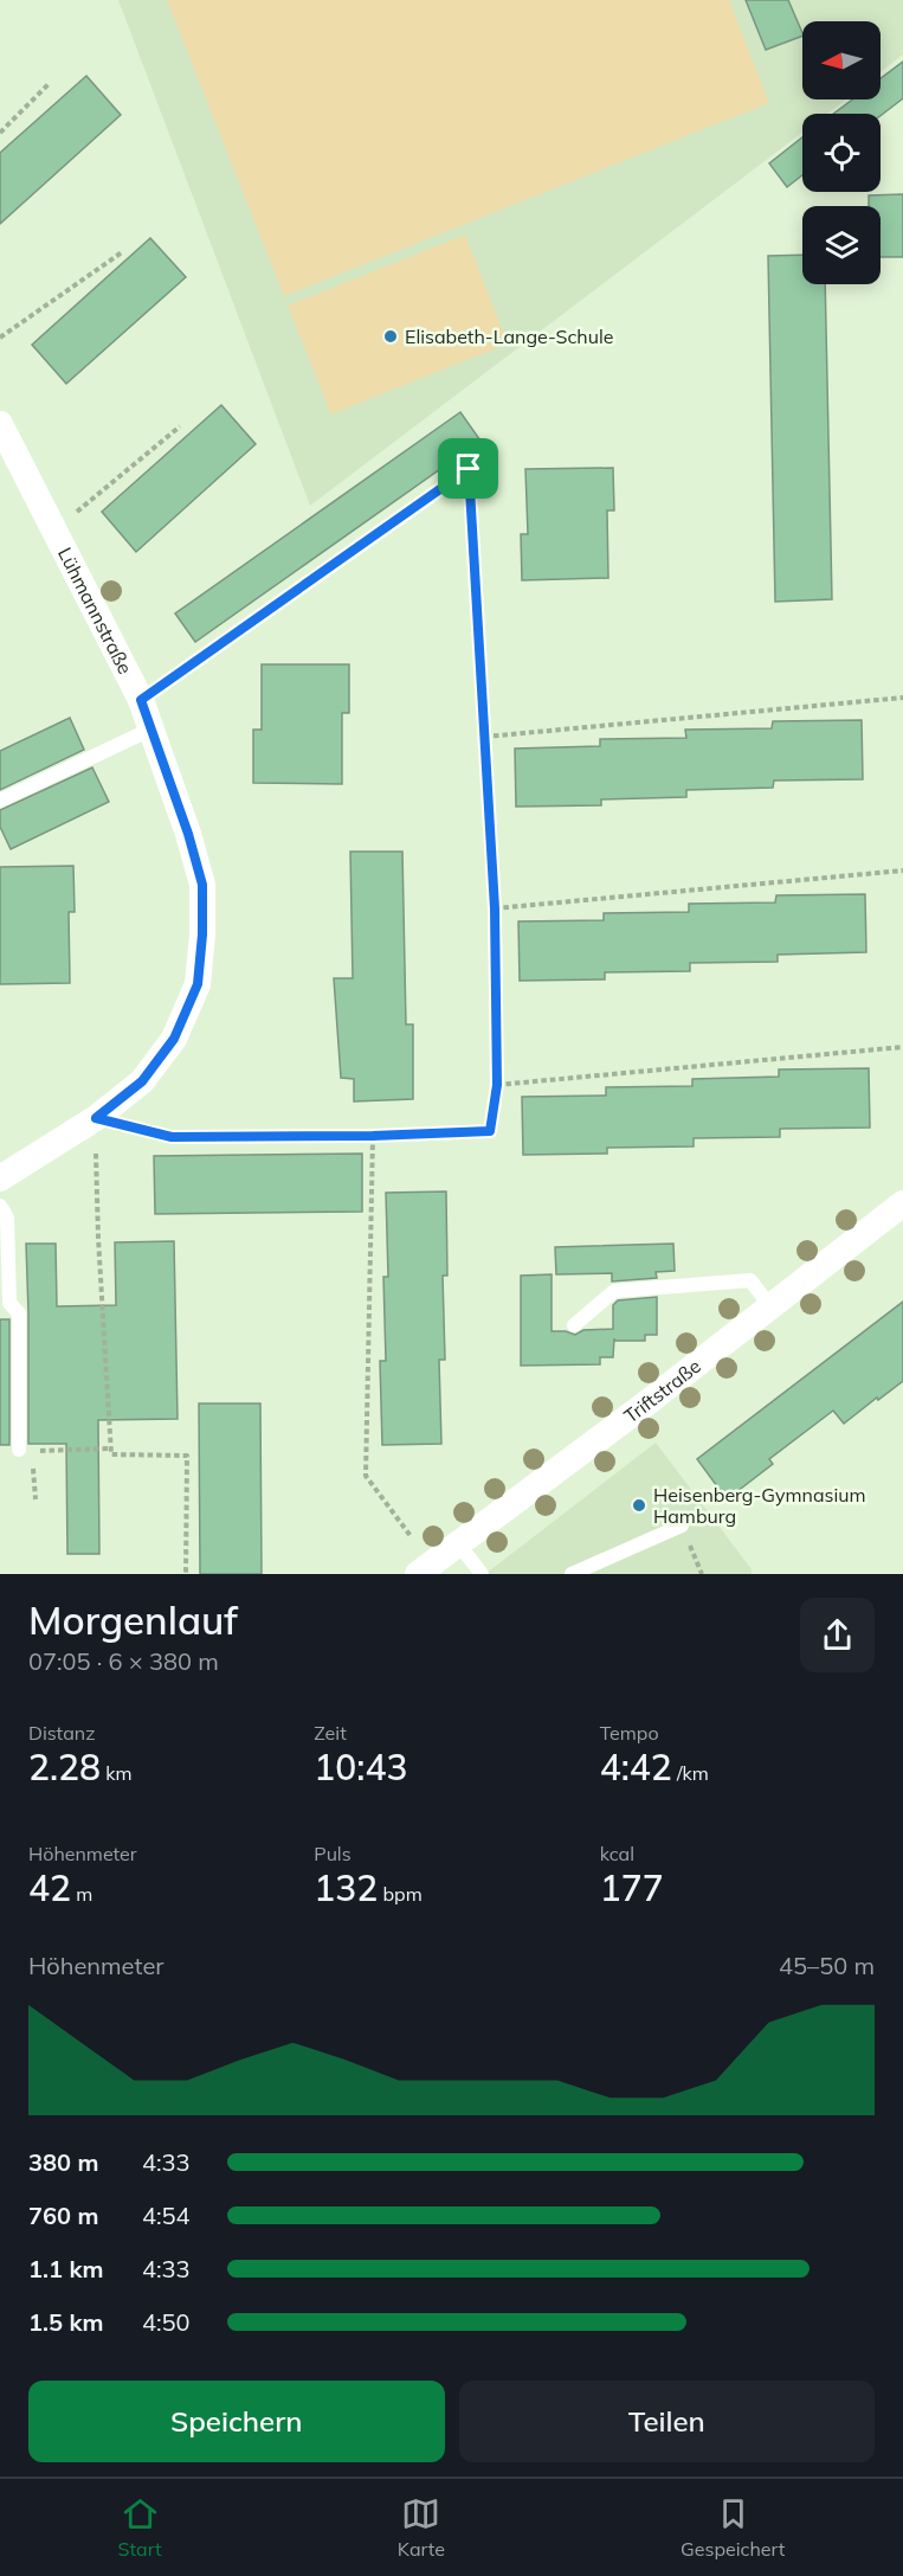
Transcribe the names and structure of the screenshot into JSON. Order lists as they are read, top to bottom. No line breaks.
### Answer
{"streets":{"street":["Lühmannstraße","Triftstraße"]},"places":["Elisabeth-Lange-Schule","Heisenberg-Gymnasium Hamburg"],"north":"left","page":{"heading":["Morgenlauf","07:05 · 6 × 380 m"],"stats":[["Distanz","2.28 km"],["Zeit","10:43"],["Tempo","4:42 /km"],["Höhenmeter","42 m"],["Puls","132 bpm"],["kcal","177"]],"chart":["Höhenmeter","45–50 m"],"list":[{"name":"380 m","note":"4:33"},{"name":"760 m","note":"4:54"},{"name":"1.1 km","note":"4:33"},{"name":"1.5 km","note":"4:50"}],"buttons":["Speichern","Teilen"],"tabs":["Start","Karte","Gespeichert"]}}
